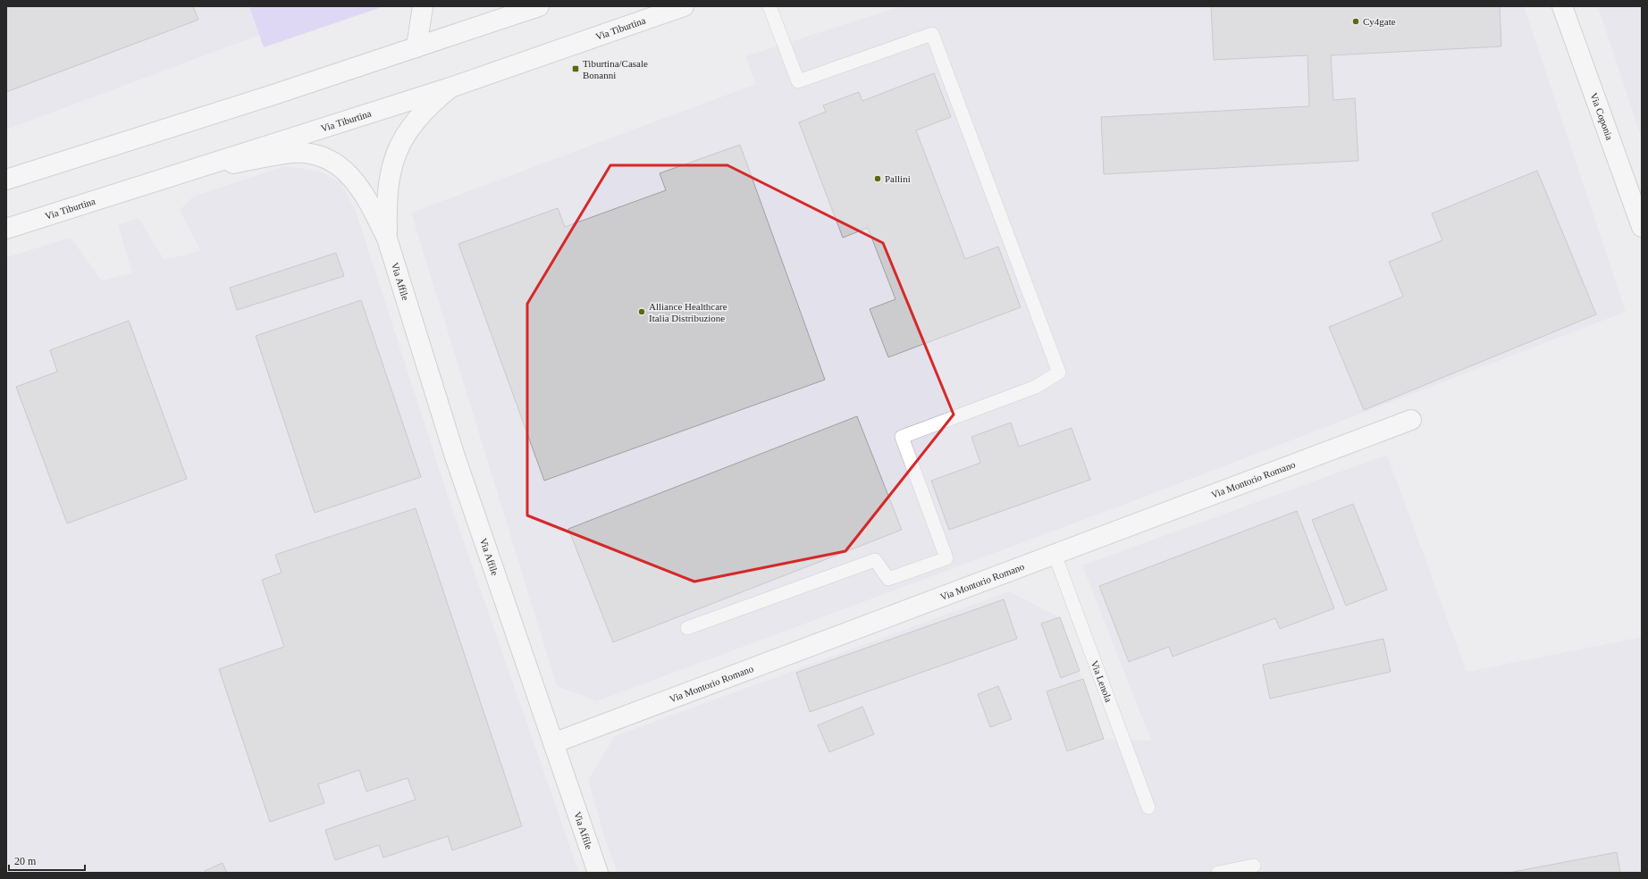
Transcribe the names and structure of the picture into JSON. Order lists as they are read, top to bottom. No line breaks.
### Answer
{"streets":{"street":["Via Tiburtina","Via Coponia","Via Affile","Via Montorio Romano"],"lane":["Via Lenola"]},"crossings":[["Via Tiburtina","Via Affile"],["Via Affile","Via Montorio Romano"],["Via Montorio Romano","Via Lenola"]],"places":{"other":["Cy4gate","Pallini","Alliance Healthcare Italia Distribuzione"],"transit":["Tiburtina/Casale Bonanni"]},"scale_bar":"20 m"}
